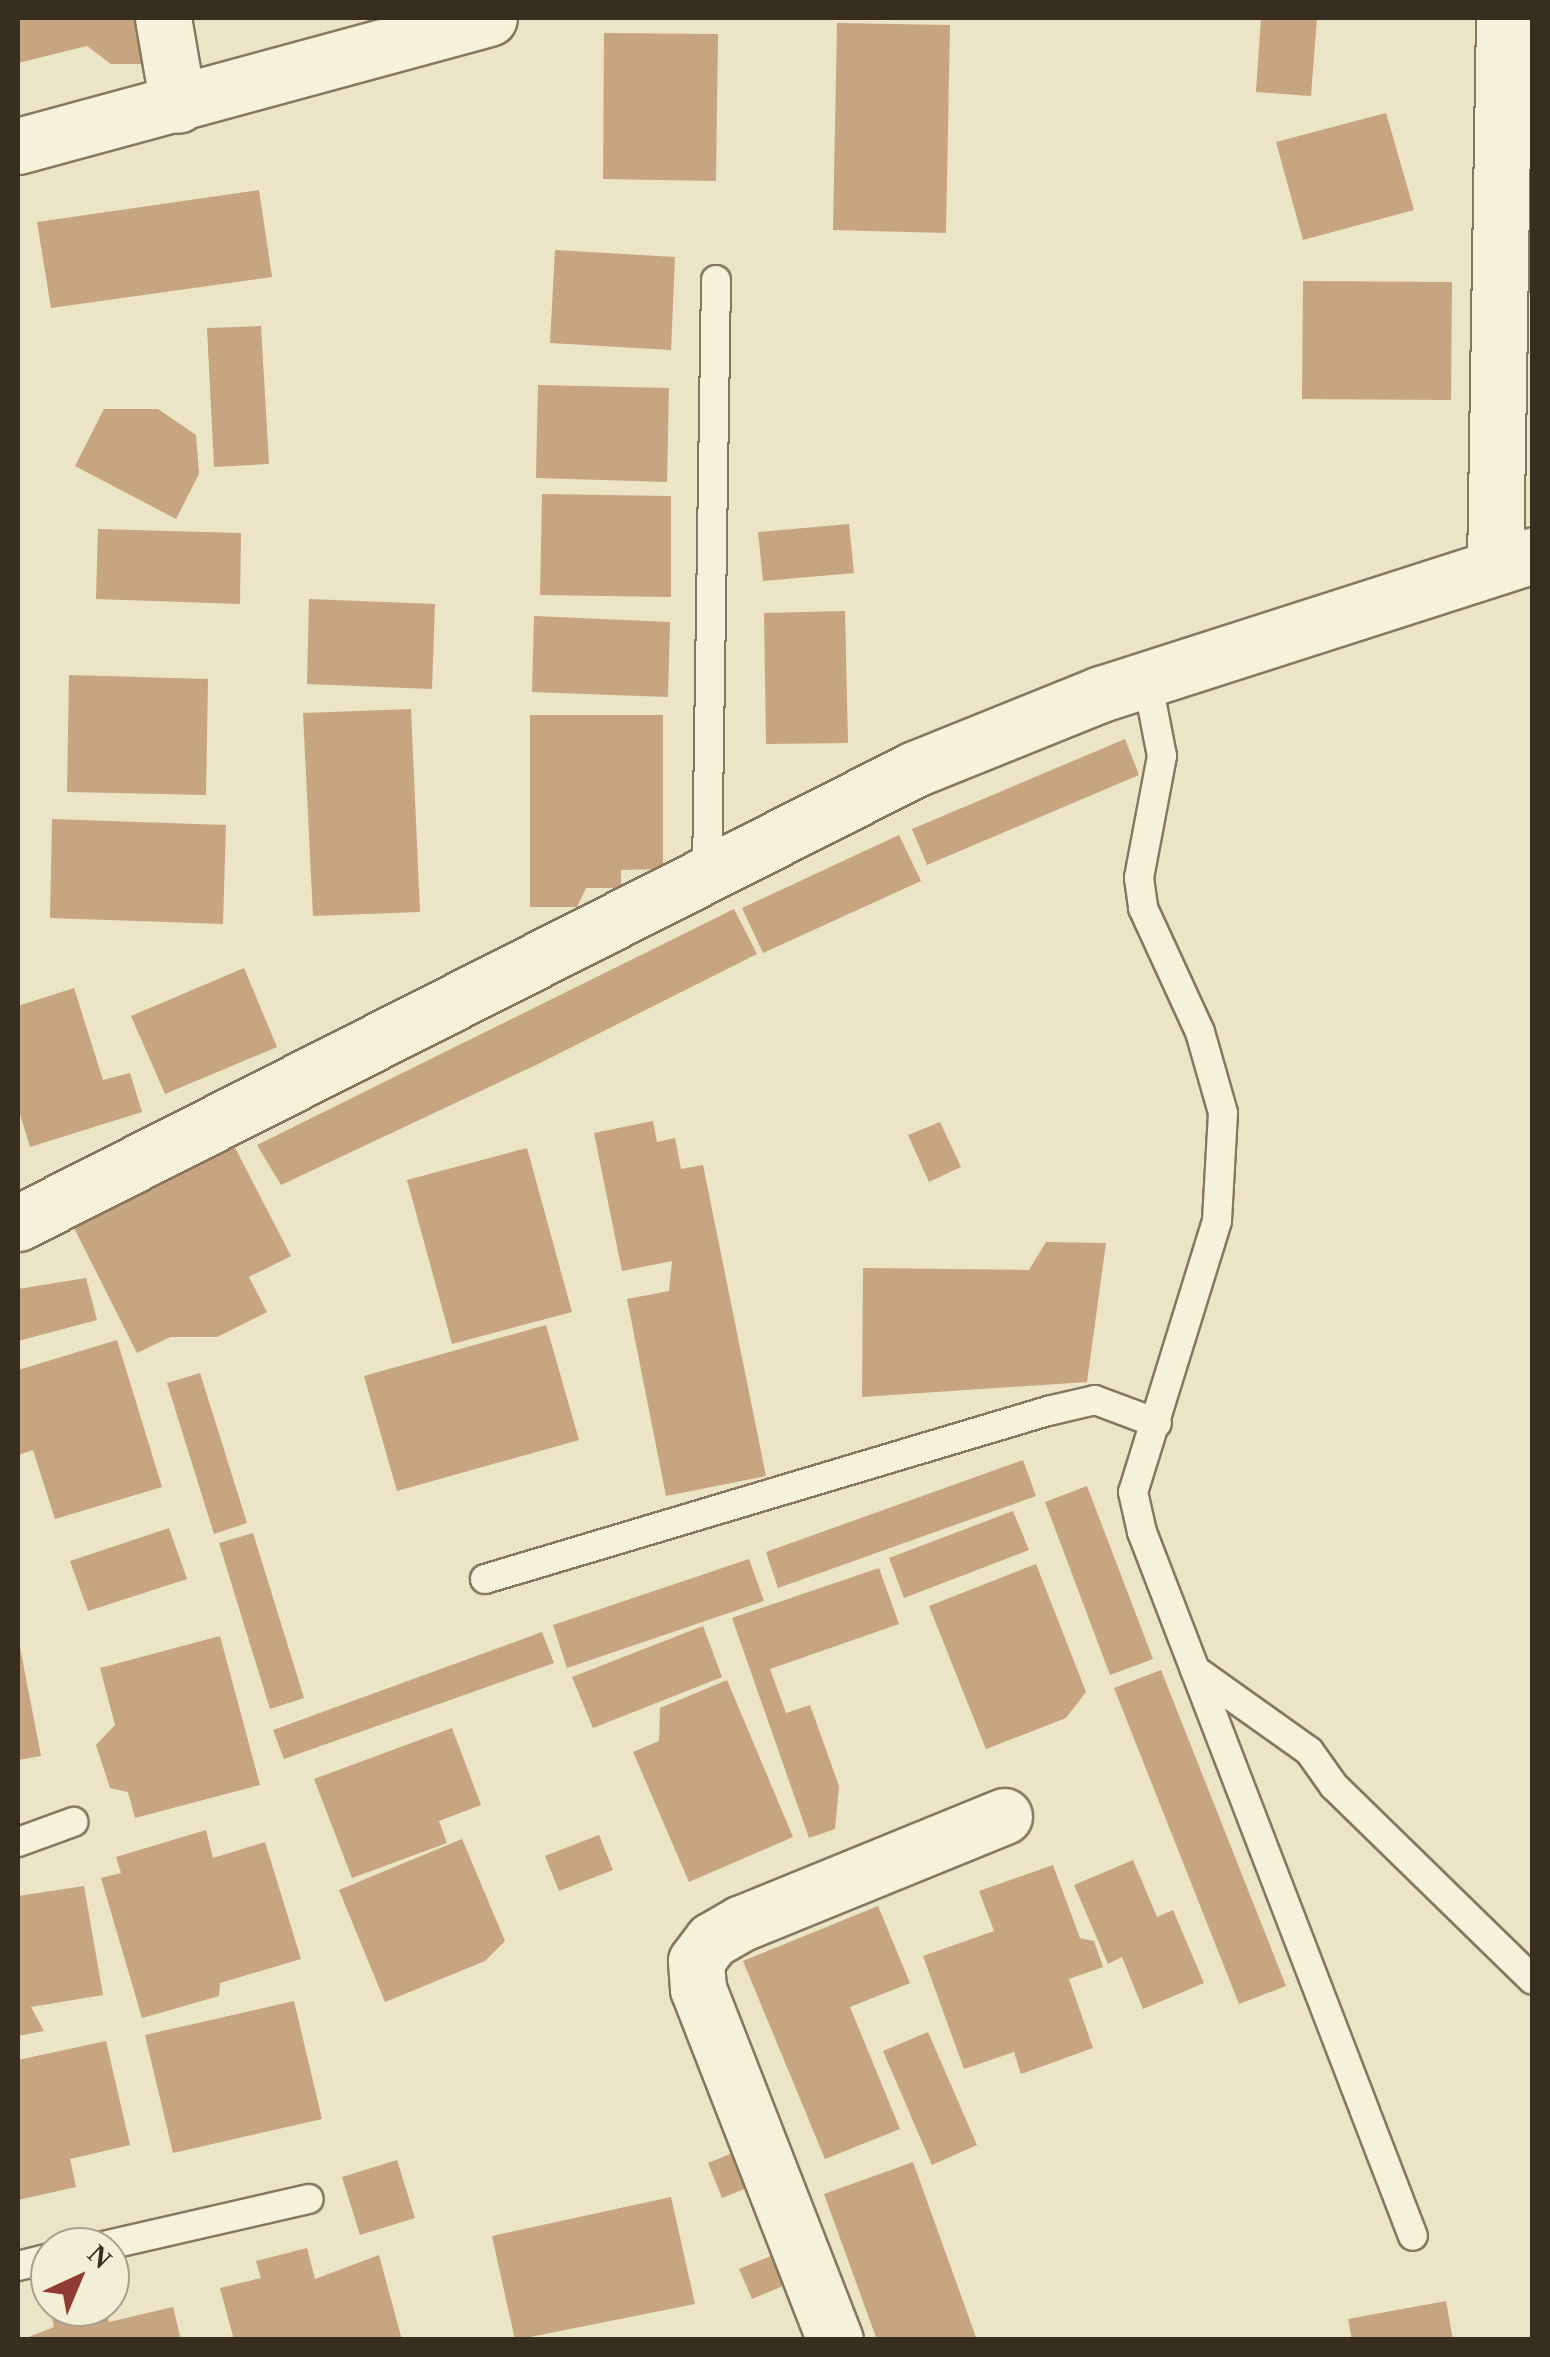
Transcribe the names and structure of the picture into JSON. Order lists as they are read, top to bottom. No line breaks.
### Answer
{"north":"top right"}
